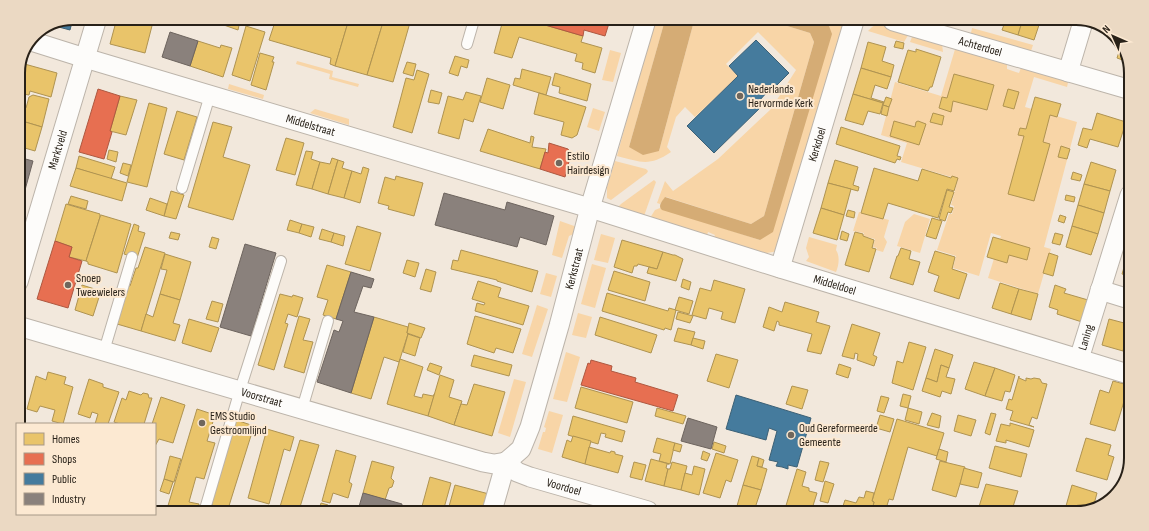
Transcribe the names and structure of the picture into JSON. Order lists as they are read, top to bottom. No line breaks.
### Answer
{"streets":{"street":["Achterdoel","Middelstraat","Kerkdoel","Marktveld","Kerkstraat","Middeldoel","Laning","Voorstraat","Voordoel"]},"crossings":[["Middelstraat","Marktveld"],["Middelstraat","Kerkstraat"],["Middelstraat","Middeldoel"],["Kerkdoel","Middeldoel"],["Kerkstraat","Middeldoel"],["Kerkstraat","Voorstraat"],["Kerkstraat","Voordoel"],["Middeldoel","Laning"],["Voorstraat","Voordoel"]],"places":["Nederlands Hervormde Kerk","Estilo Hairdesign","Snoep Tweewielers","EMS Studio Gestroomlijnd","Oud Gereformeerde Gemeente"],"legend":["Homes","Shops","Public","Industry"],"north":"top left"}
